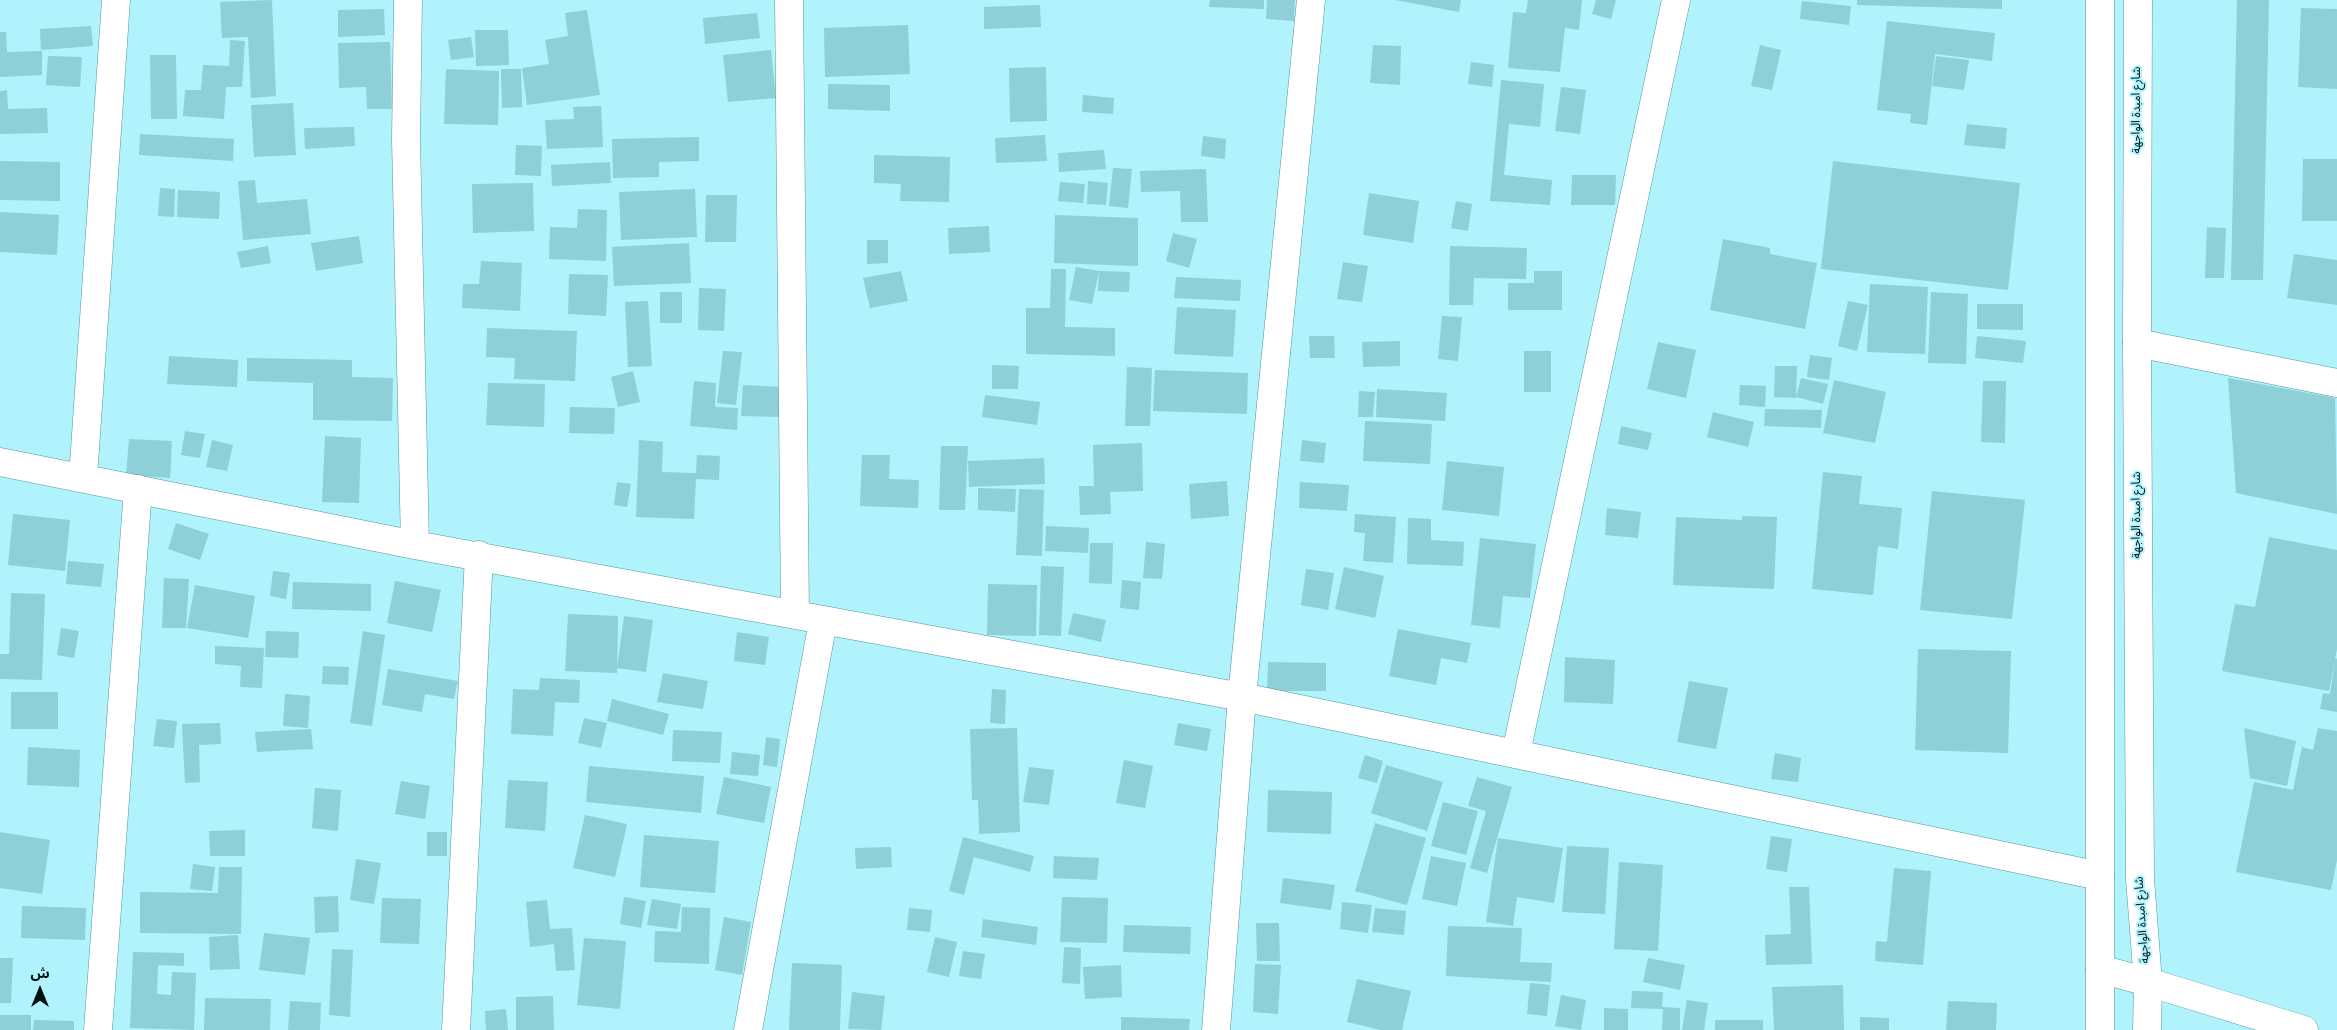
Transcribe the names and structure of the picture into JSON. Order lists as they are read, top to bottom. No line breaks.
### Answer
{"streets":{"street":["شارع امبدة الواجهة"]},"north":"top"}
